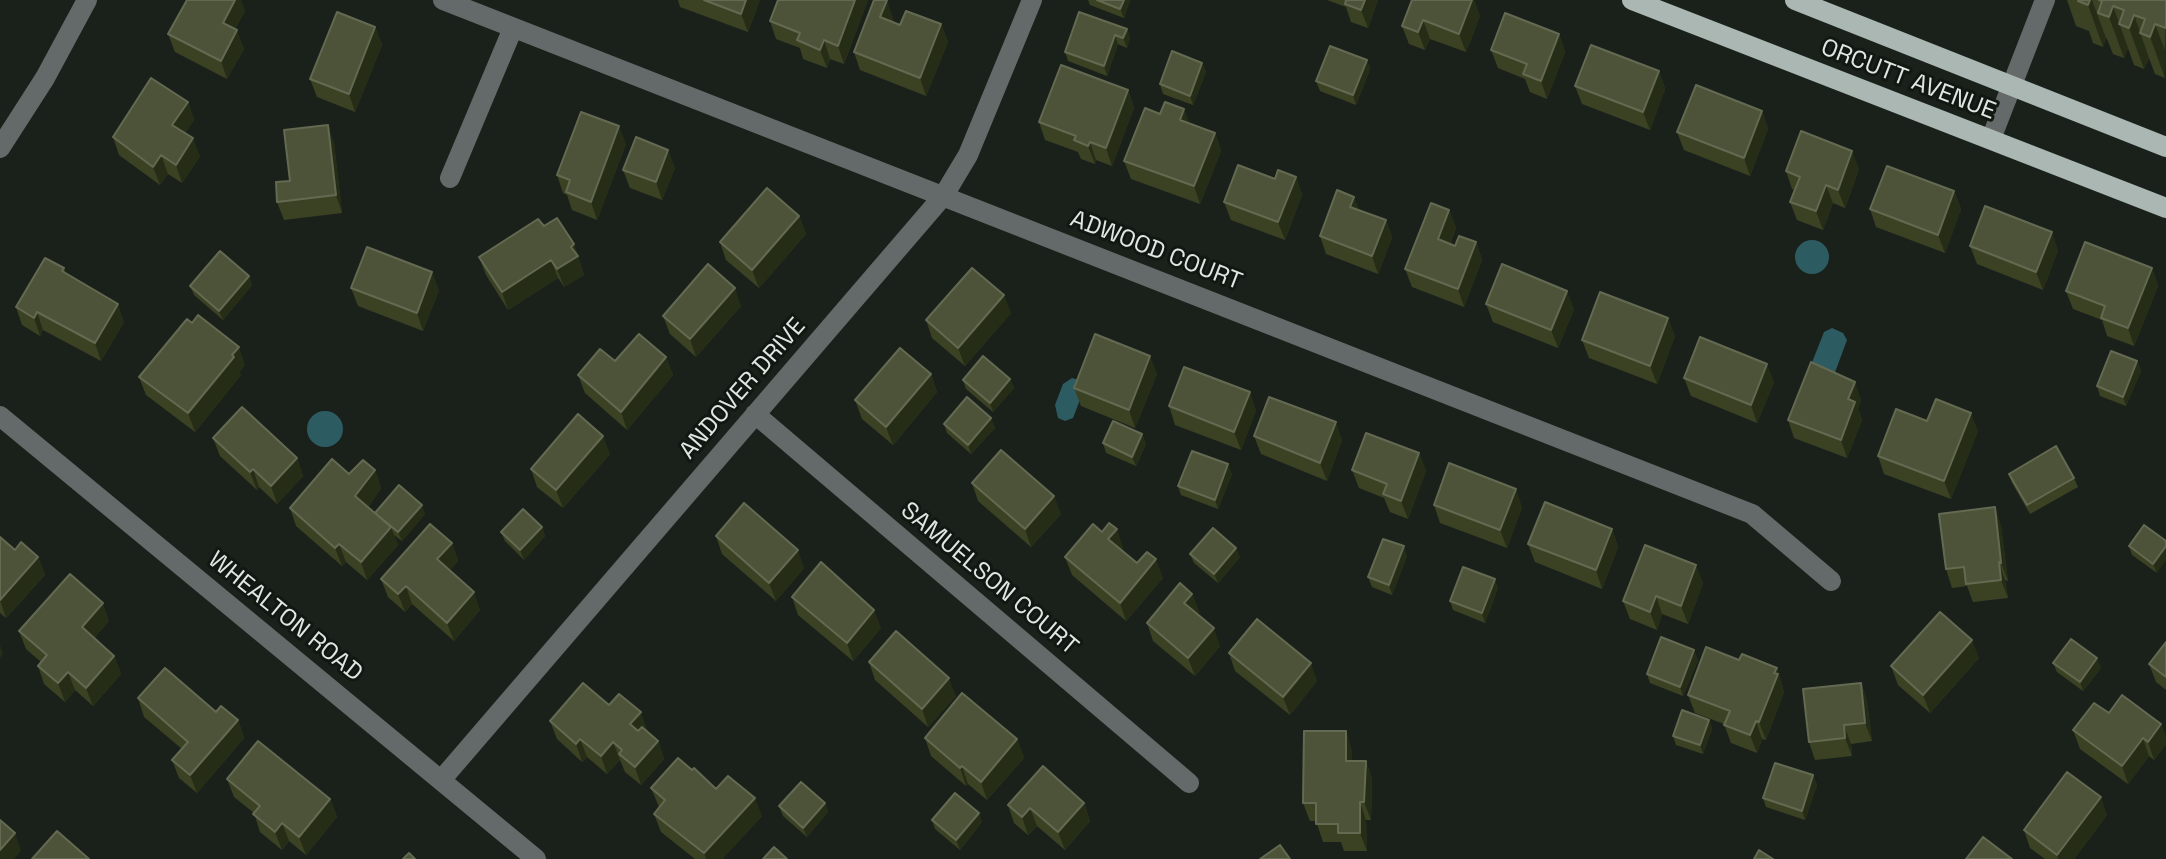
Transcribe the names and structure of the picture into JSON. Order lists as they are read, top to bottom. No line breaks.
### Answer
{"streets":{"main road":["ORCUTT AVENUE"],"street":["ADWOOD COURT","ANDOVER DRIVE","SAMUELSON COURT","WHEALTON ROAD"]},"crossings":[["ADWOOD COURT","ANDOVER DRIVE"],["ANDOVER DRIVE","SAMUELSON COURT"],["ANDOVER DRIVE","WHEALTON ROAD"]]}
